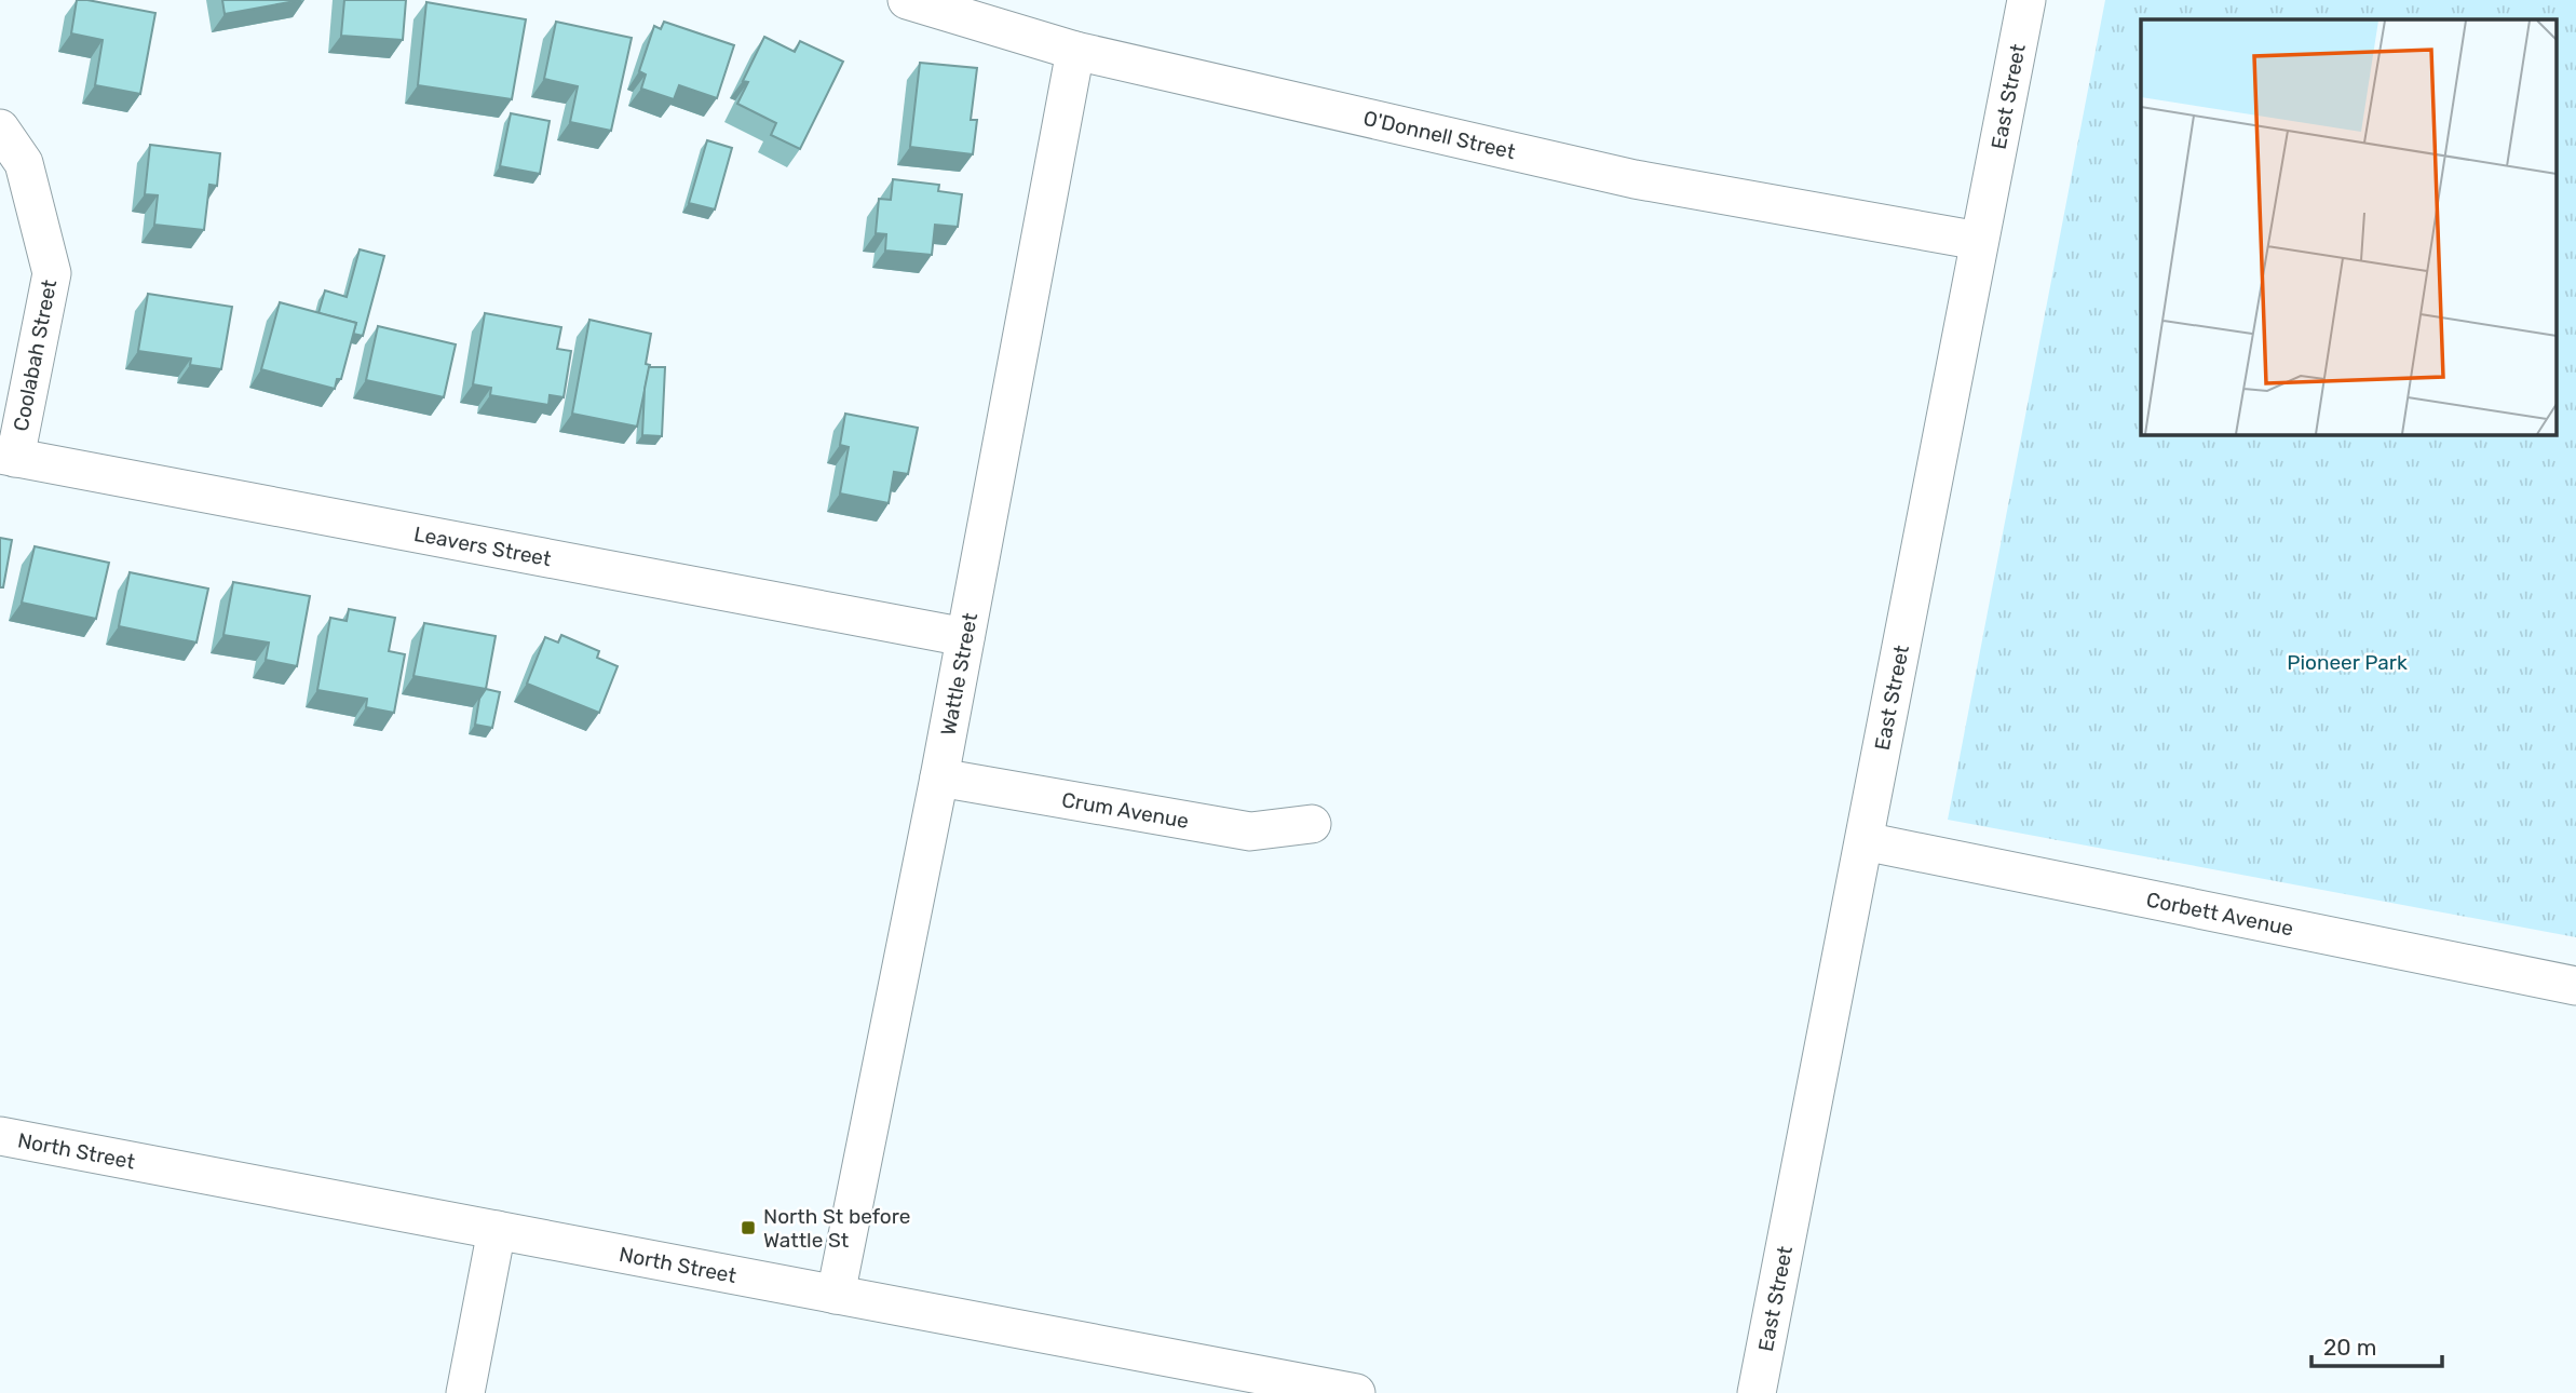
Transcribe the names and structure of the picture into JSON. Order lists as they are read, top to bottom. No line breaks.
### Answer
{"streets":{"street":["East Street","O'Donnell Street","Coolabah Street","Leavers Street","Wattle Street","Crum Avenue","Corbett Avenue","North Street"]},"crossings":[["East Street","O'Donnell Street"],["East Street","Corbett Avenue"],["O'Donnell Street","Wattle Street"],["Coolabah Street","Leavers Street"],["Leavers Street","Wattle Street"],["Wattle Street","Crum Avenue"],["Wattle Street","North Street"]],"parks":["Pioneer Park"],"places":{"transit":["North St before Wattle St"]},"scale_bar":"20 m"}
